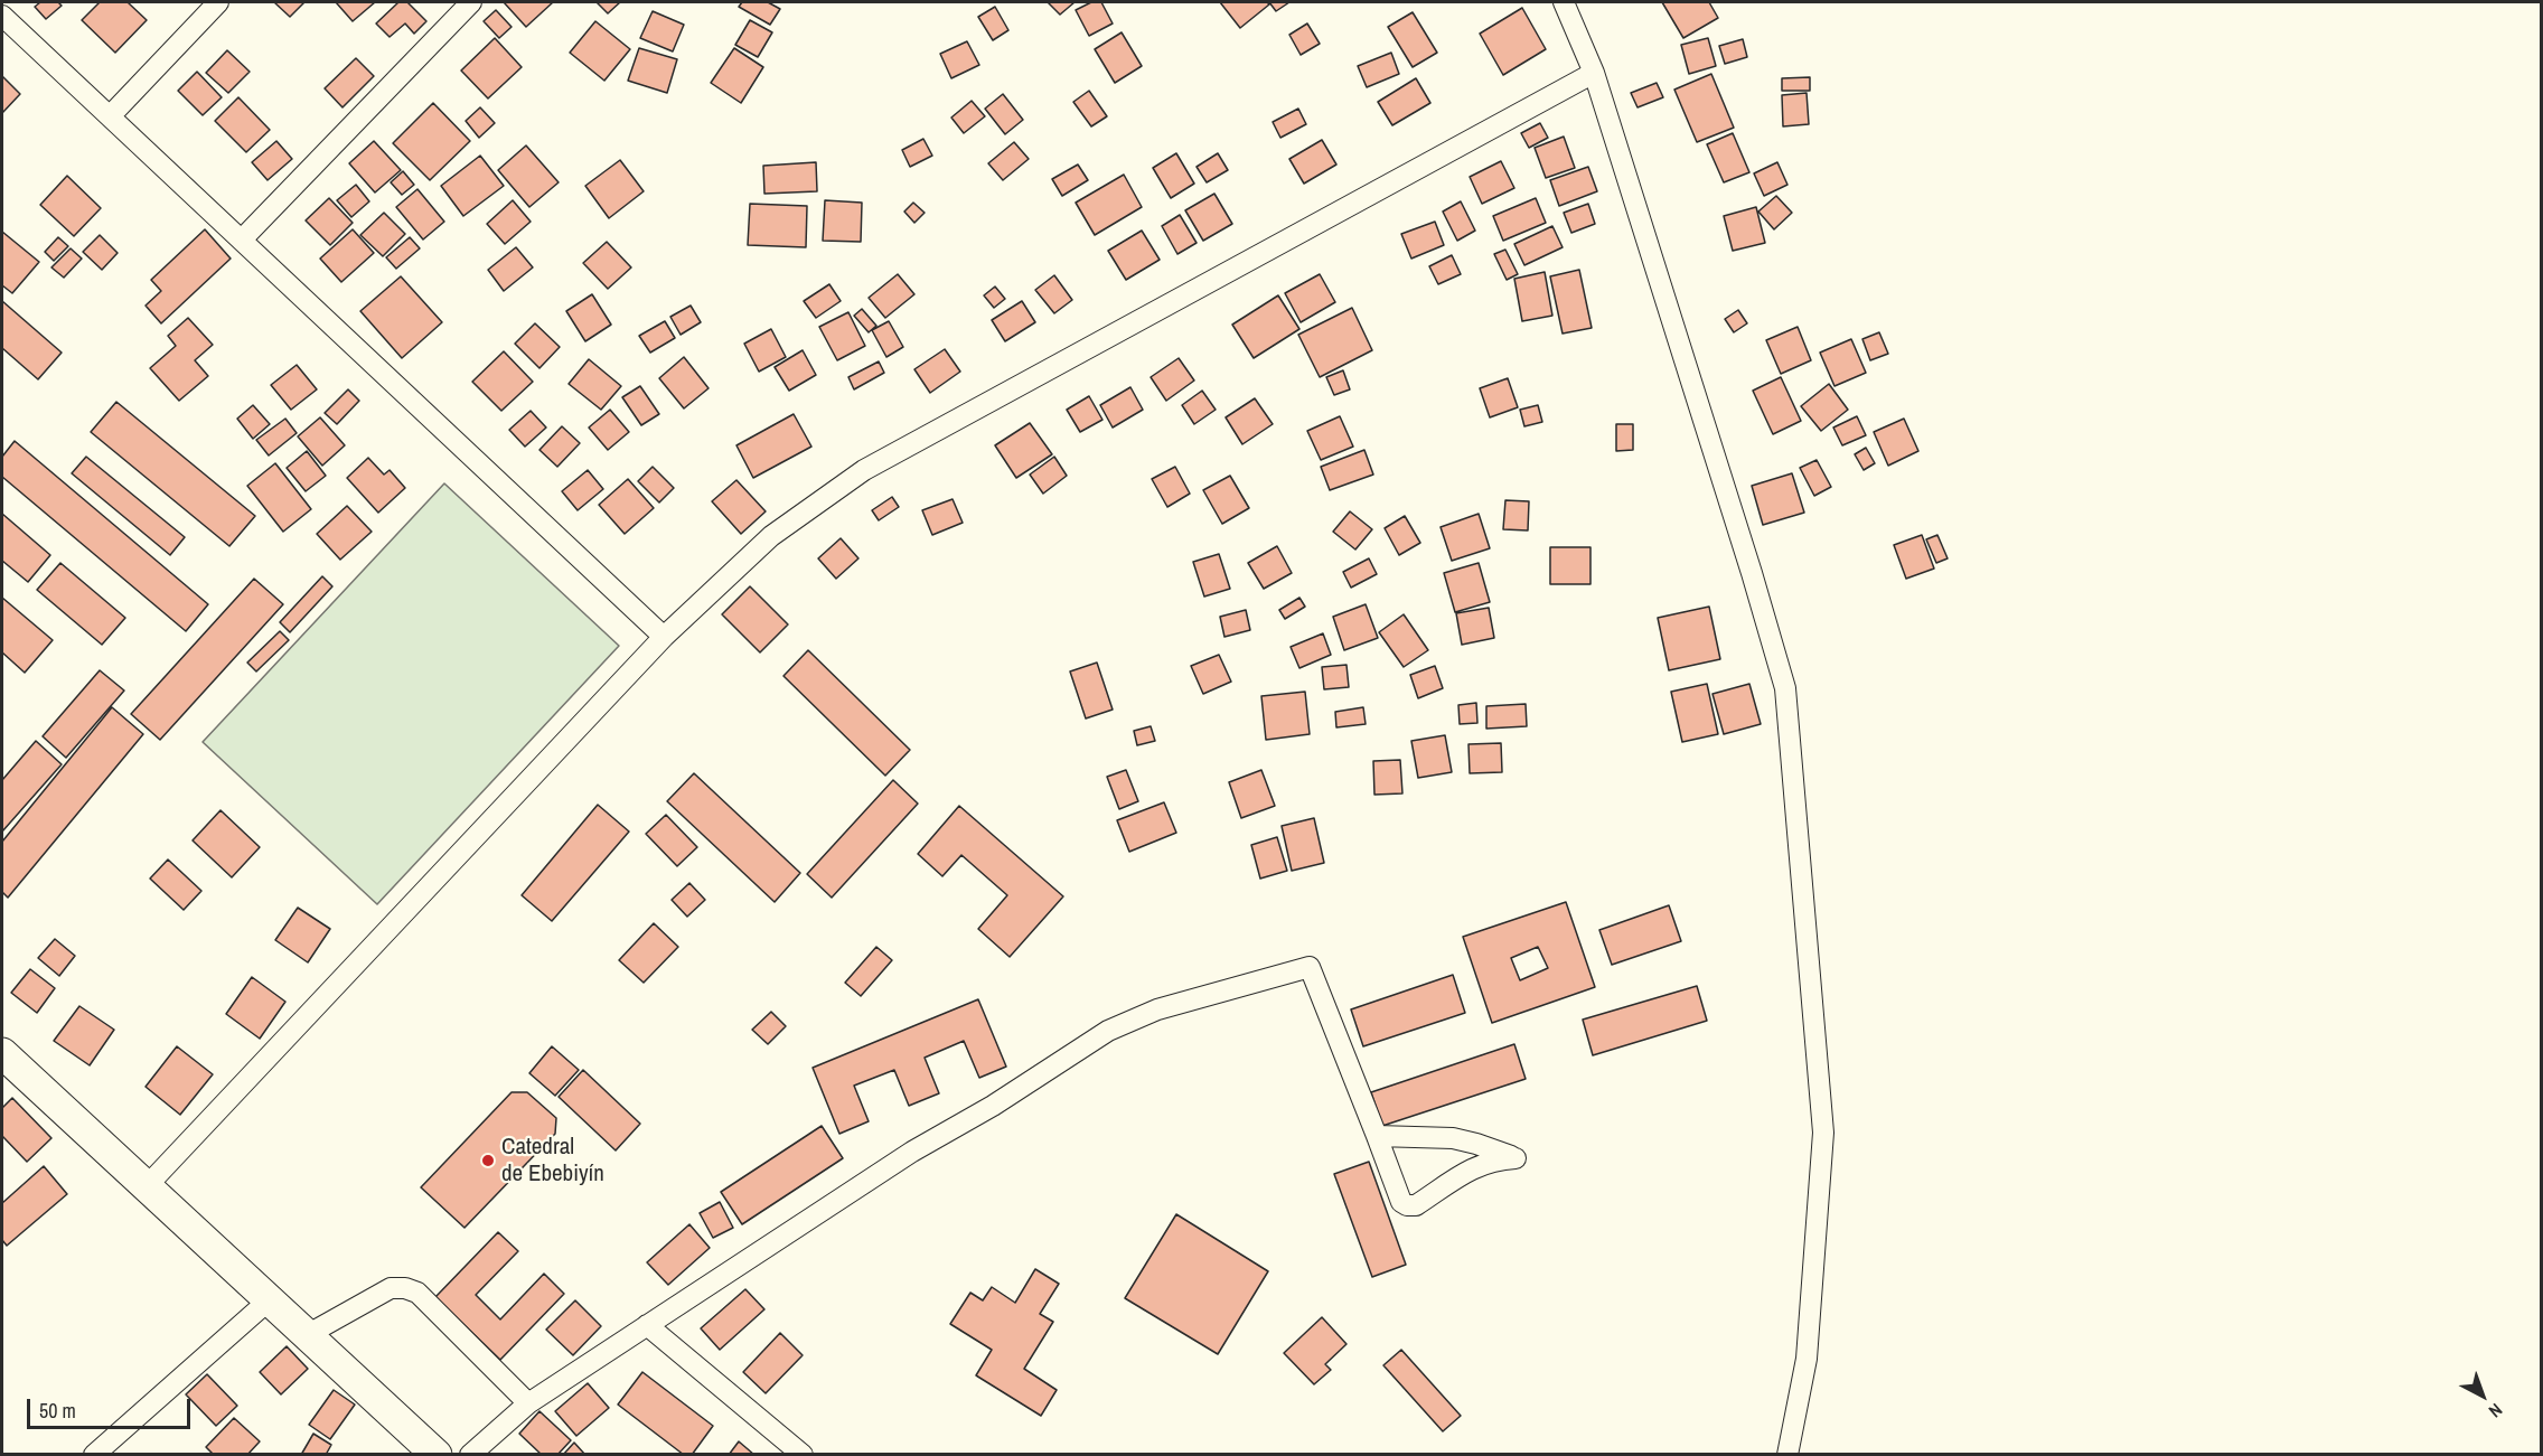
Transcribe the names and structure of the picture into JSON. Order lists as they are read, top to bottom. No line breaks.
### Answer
{"places":["Catedral de Ebebiyín"],"scale_bar":"50 m","north":"bottom right"}
